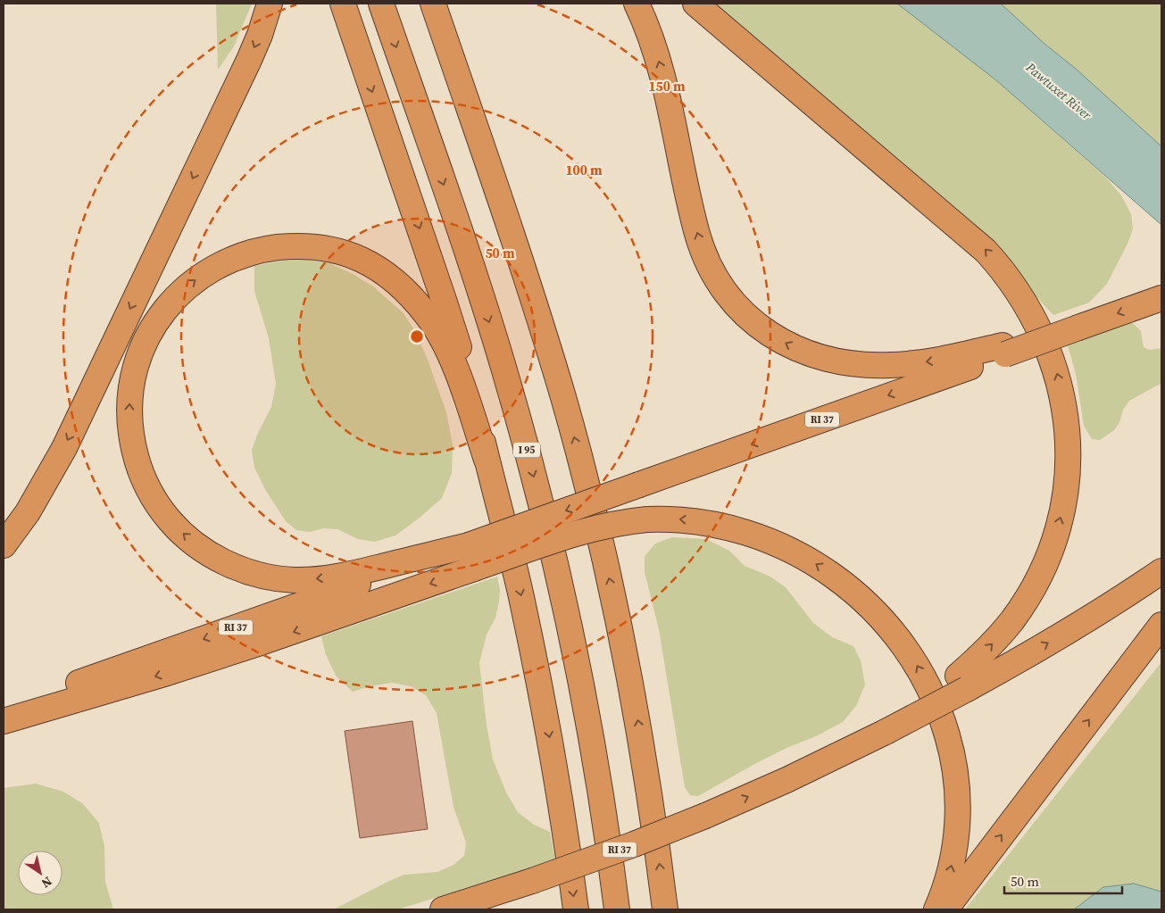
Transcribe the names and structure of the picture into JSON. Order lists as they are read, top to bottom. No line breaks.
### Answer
{"streets":{"highway":["RI 37","I 95"]},"water":["Pawtuxet River"],"scale_bar":"50 m","north":"bottom right","rings":["150 m","100 m","50 m"]}
